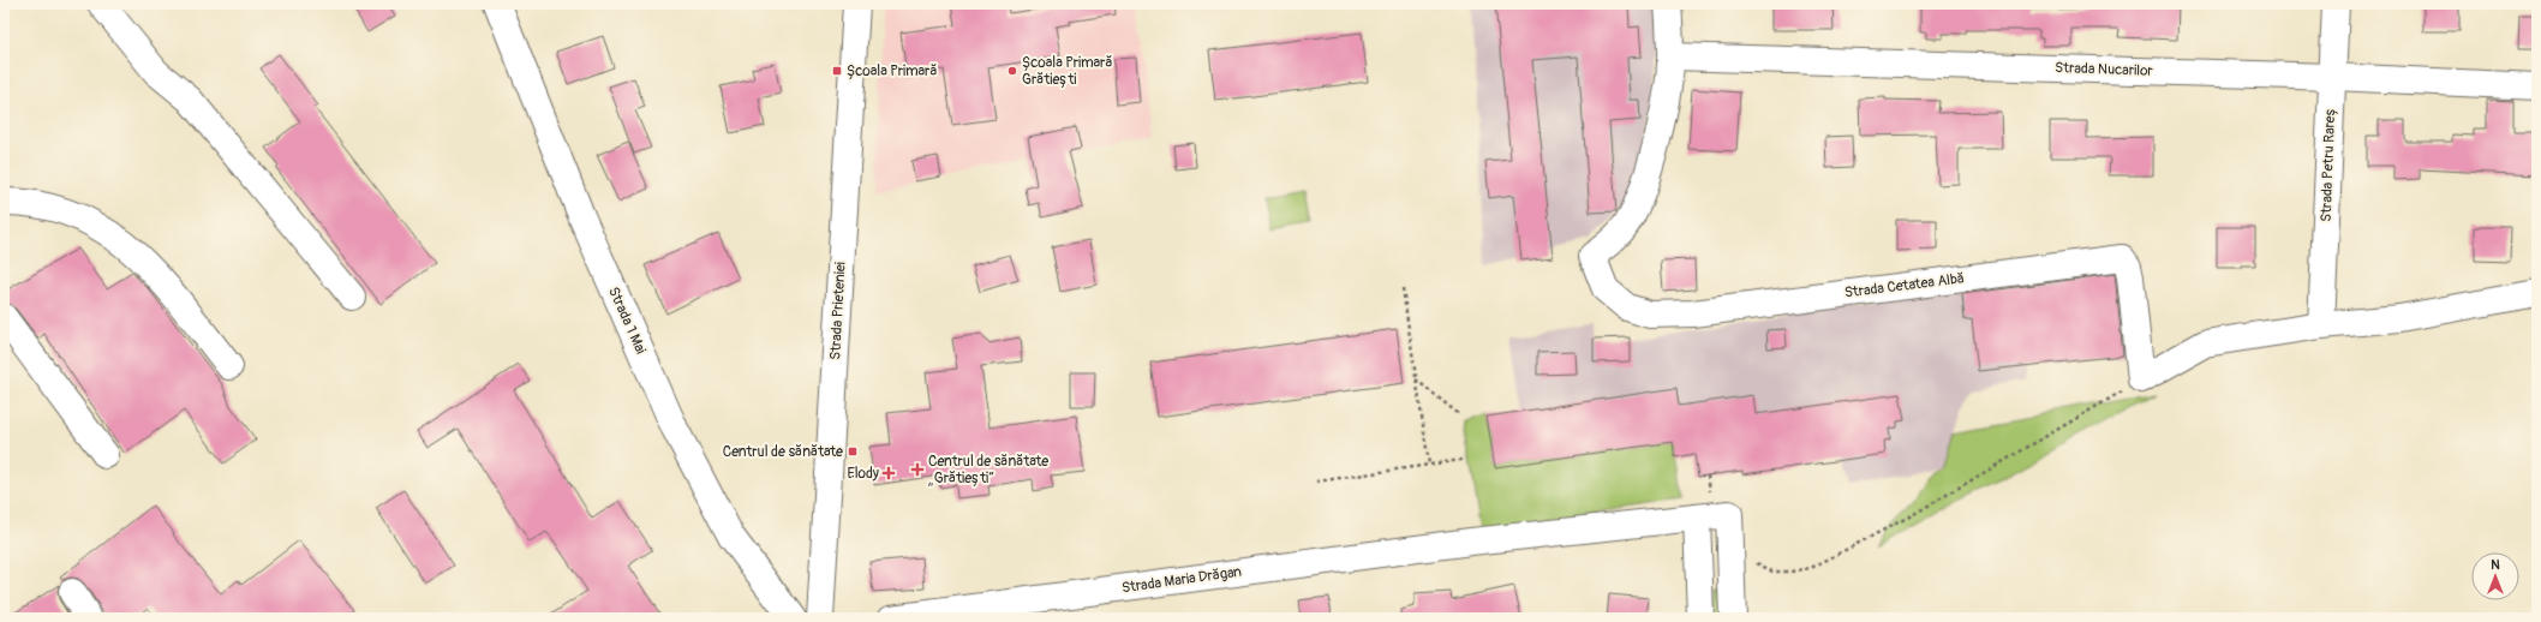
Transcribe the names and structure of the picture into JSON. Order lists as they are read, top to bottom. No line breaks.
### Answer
{"streets":{"street":["Strada Nucarilor","Strada Petru Rareș","Strada Cetatea Albă","Strada Prieteniei","Strada 1 Mai","Strada Maria Drăgan"]},"crossings":[["Strada Nucarilor","Strada Petru Rareș"],["Strada Nucarilor","Strada Cetatea Albă"]],"places":{"transit":["Școala Primară","Centrul de sănătate"],"other":["Școala Primară Grătiești"],"health":["Centrul de sănătate „Grătiești“","Elody"]},"north":"top"}
